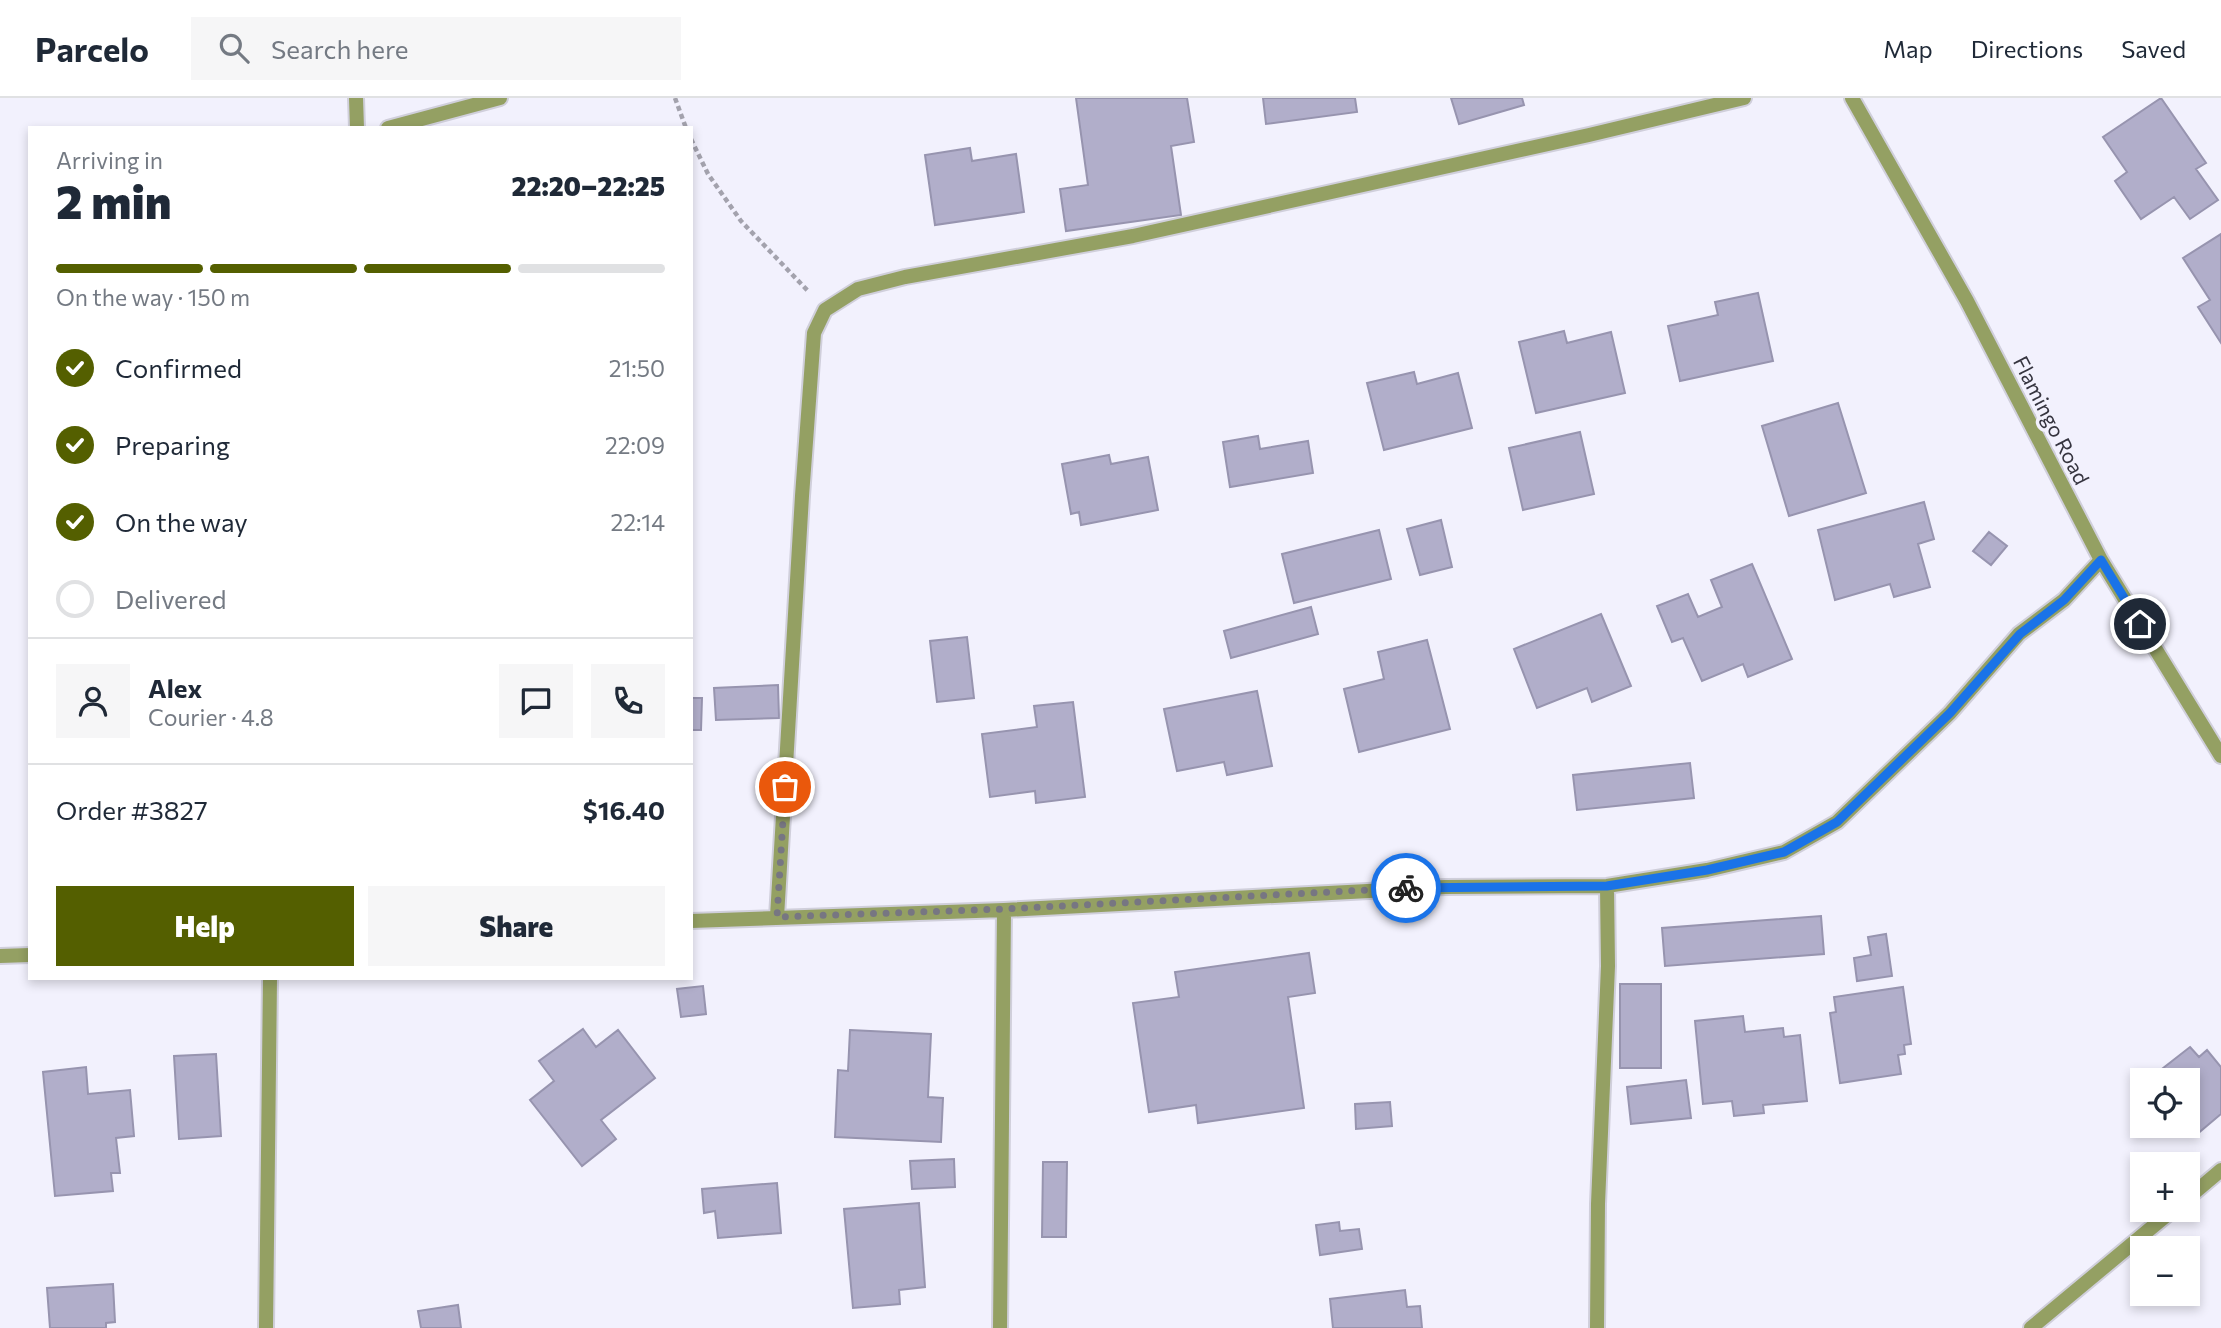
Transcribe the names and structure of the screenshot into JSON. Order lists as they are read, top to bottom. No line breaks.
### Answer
{"streets":{"street":["Flamingo Road"]},"page":{"header":"Parcelo","search":"Search here","nav":["Map","Directions","Saved"],"heading":["2 min","Arriving in","22:20–22:25"],"panel":["Alex","Courier · 4.8","Order #3827","$16.40"],"bar":"On the way · 150 m","list":[["Confirmed","21:50"],["Preparing","22:09"],["On the way","22:14"],"Delivered"],"buttons":["Help","Share"],"map_buttons":["+","−"]}}
